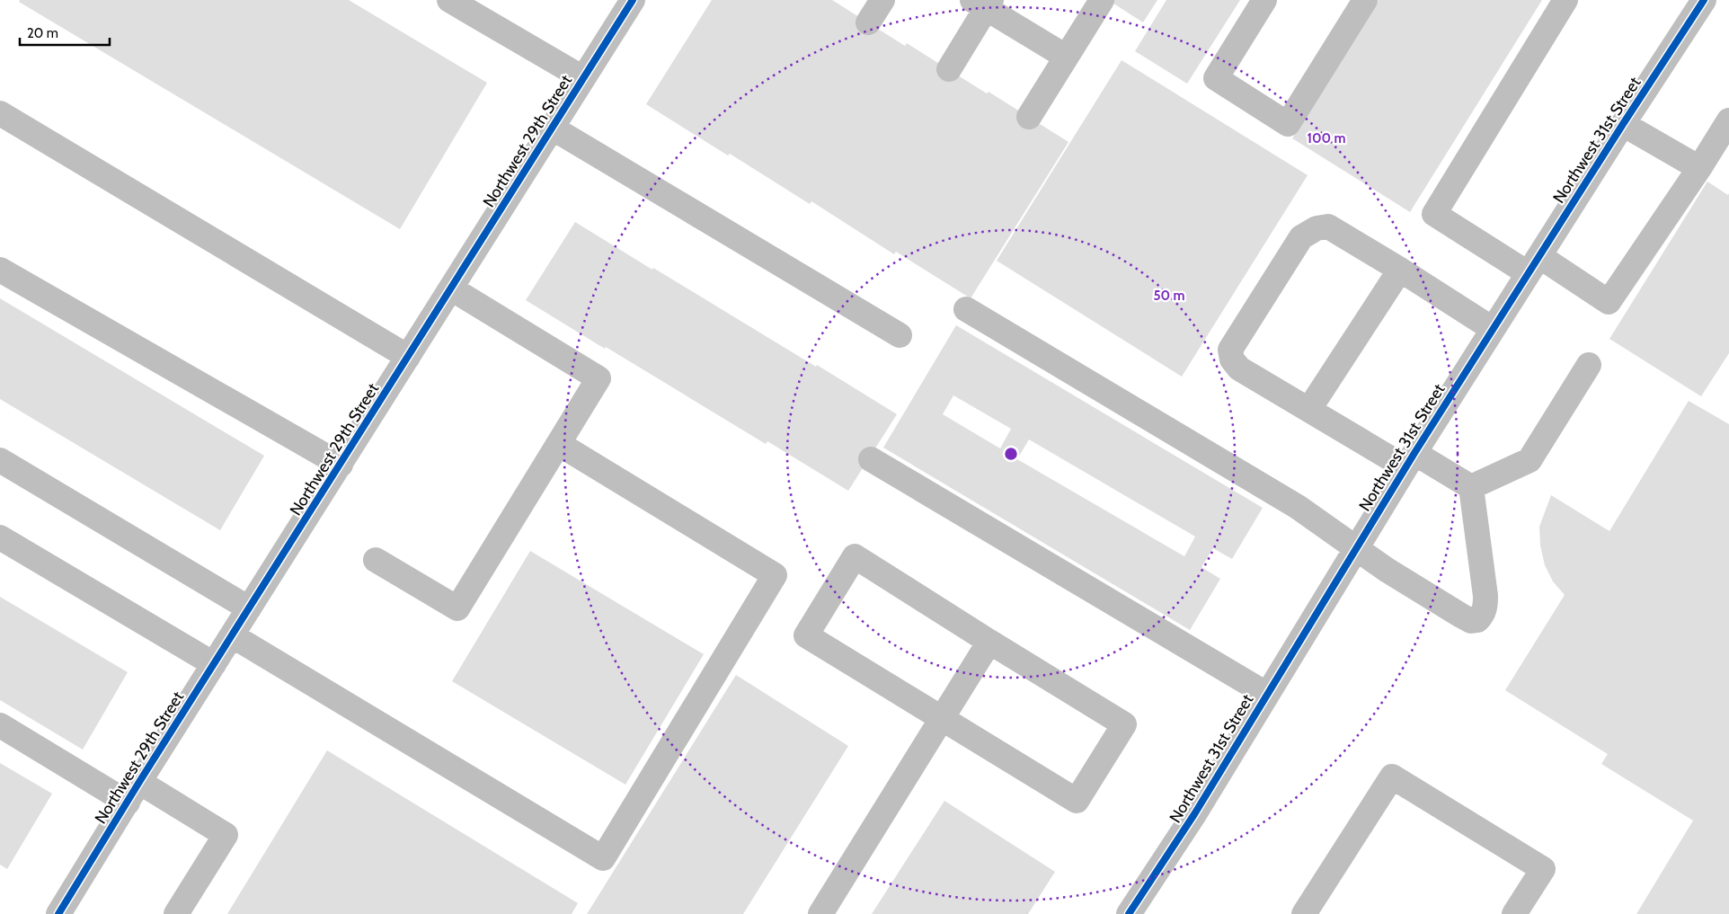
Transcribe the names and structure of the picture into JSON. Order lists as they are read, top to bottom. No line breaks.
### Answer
{"streets":{"street":["Northwest 31st Street","Northwest 29th Street"]},"scale_bar":"20 m","rings":["100 m","50 m"]}
